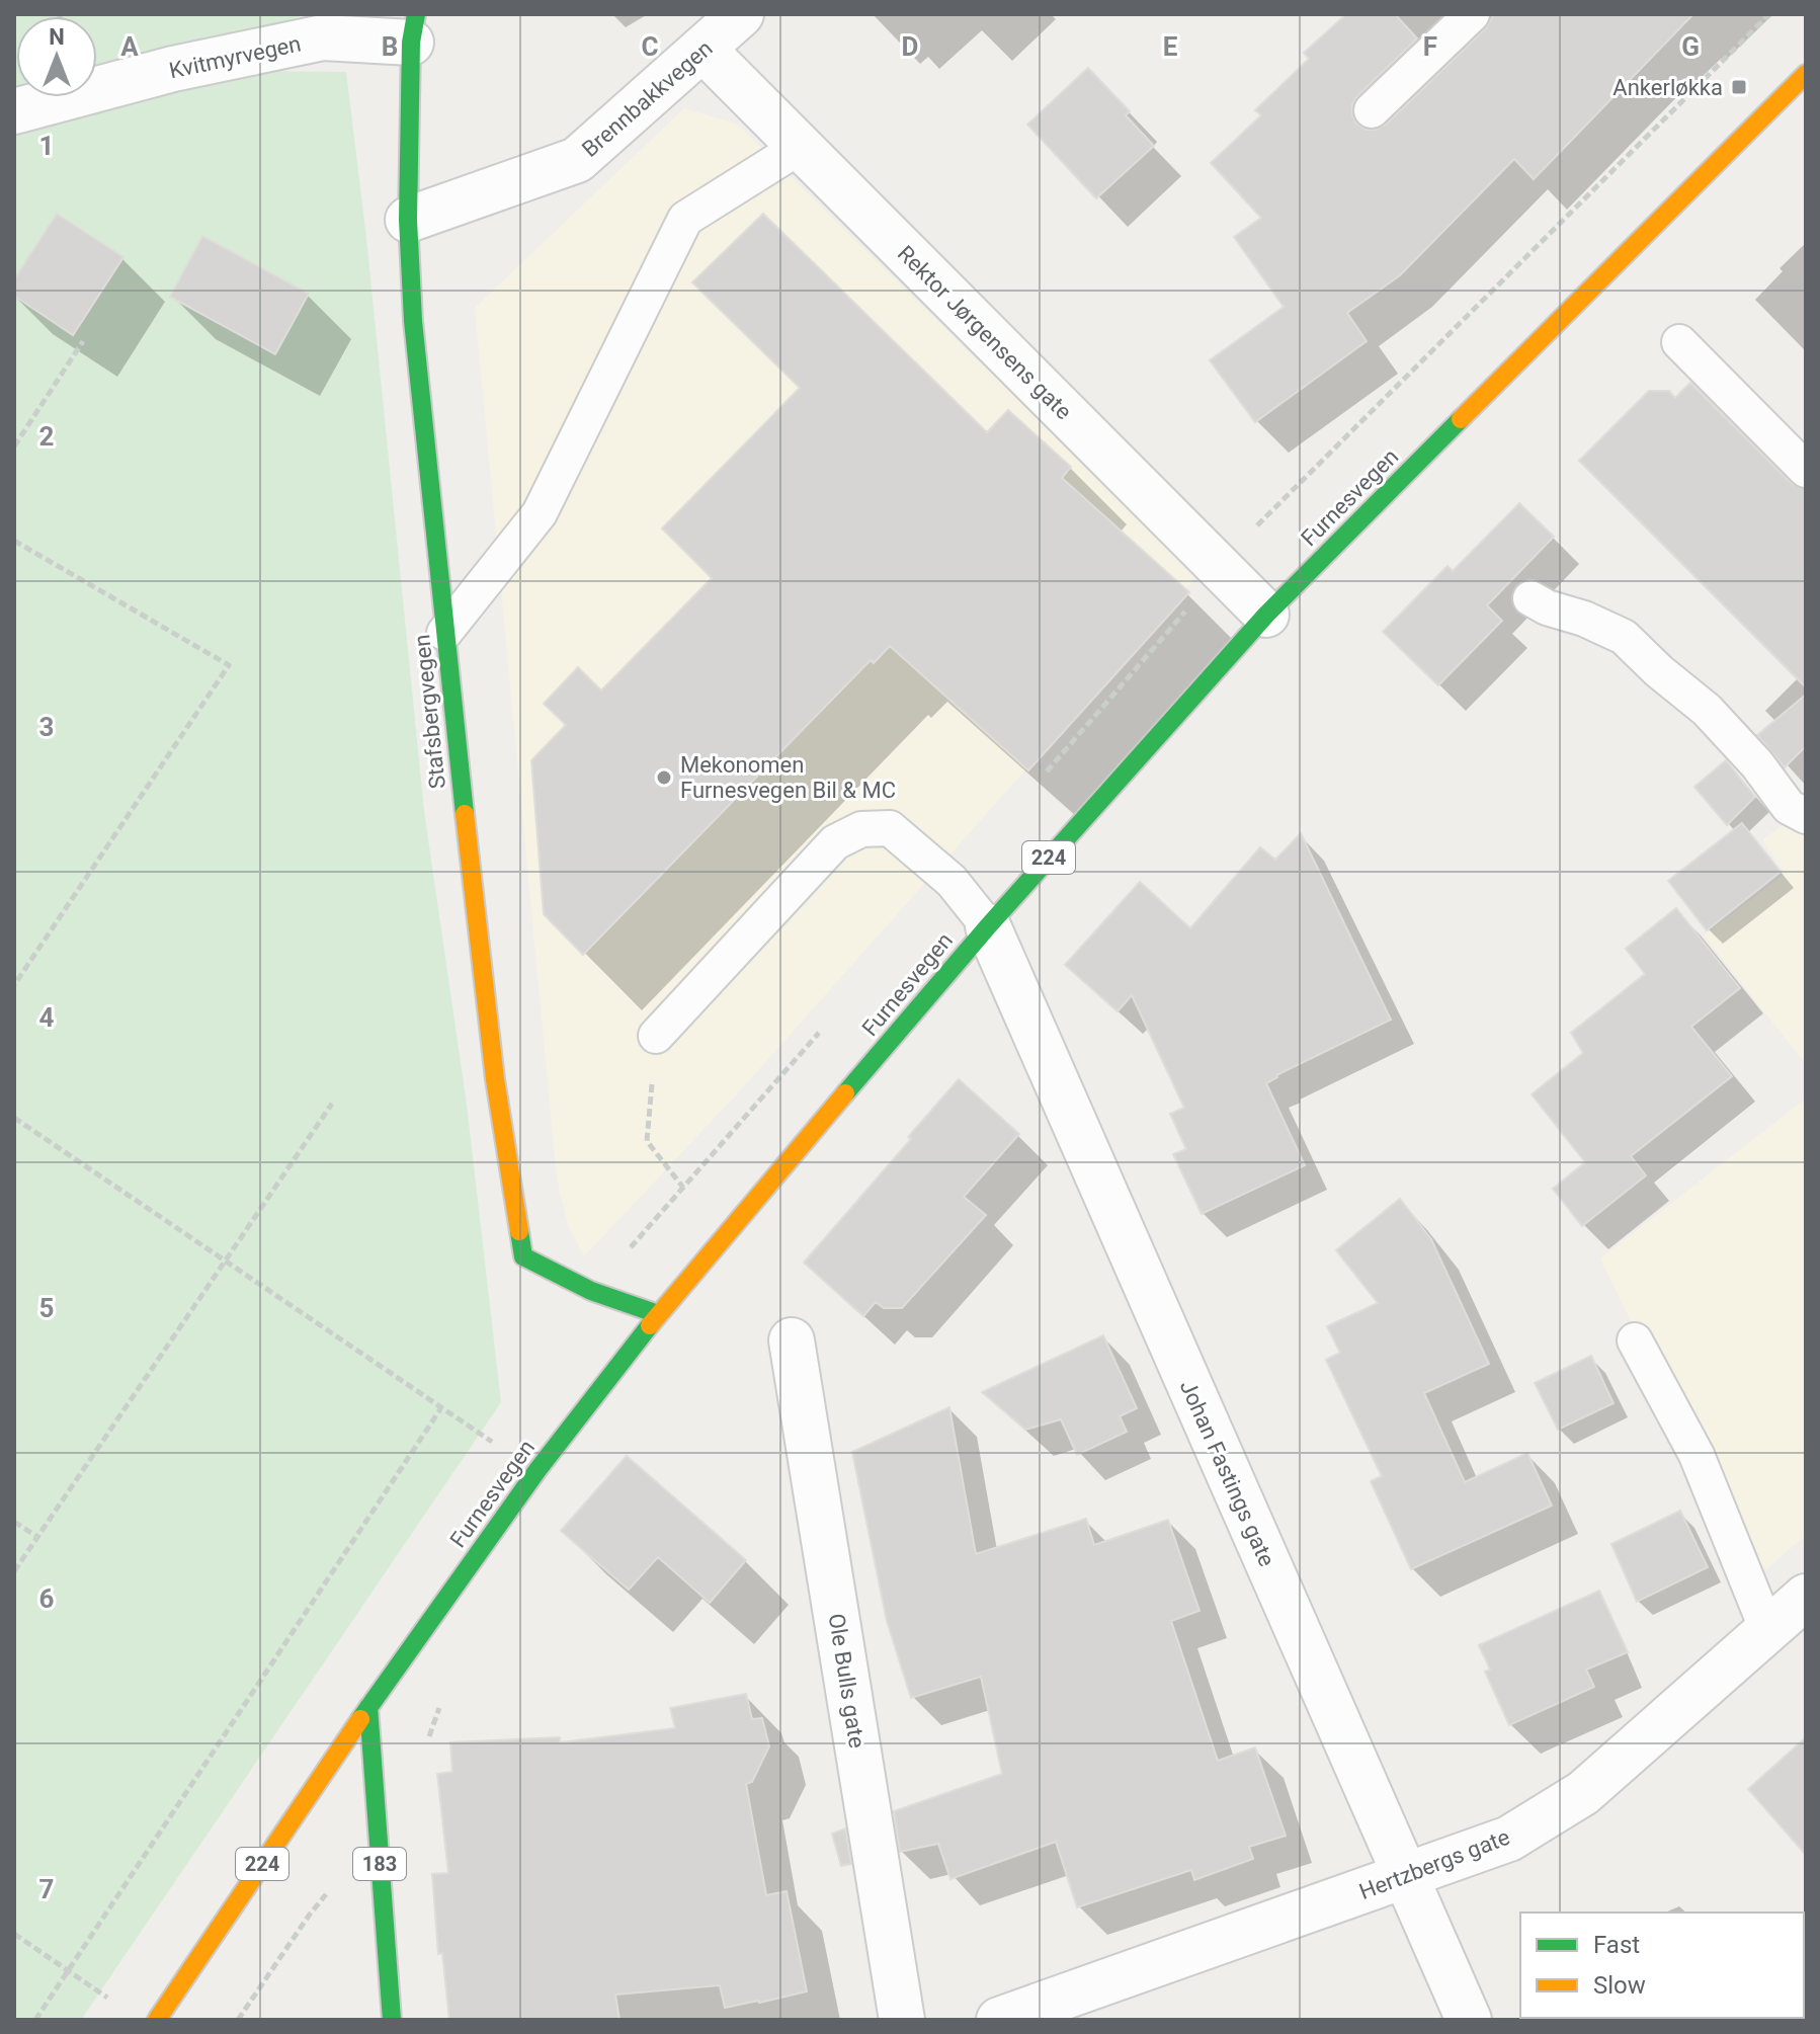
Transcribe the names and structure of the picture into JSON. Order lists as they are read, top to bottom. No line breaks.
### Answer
{"streets":{"main road":["Furnesvegen","Stafsbergvegen","224","183"],"street":["Kvitmyrvegen","Brennbakkvegen","Rektor Jørgensens gate","Johan Fastings gate","Ole Bulls gate","Hertzbergs gate"]},"crossings":[["Kvitmyrvegen","Stafsbergvegen"],["Brennbakkvegen","Rektor Jørgensens gate"],["Brennbakkvegen","Stafsbergvegen"],["Rektor Jørgensens gate","Furnesvegen"],["Furnesvegen","Stafsbergvegen"],["Furnesvegen","Johan Fastings gate"],["Furnesvegen","183"],["Johan Fastings gate","Hertzbergs gate"]],"places":{"transit":["Ankerløkka"],"other":["Mekonomen Furnesvegen Bil & MC"]},"legend":["Fast","Slow"],"north":"top","grid":{"columns":["A","B","C","D","E","F","G"],"rows":["1","2","3","4","5","6","7"]}}
